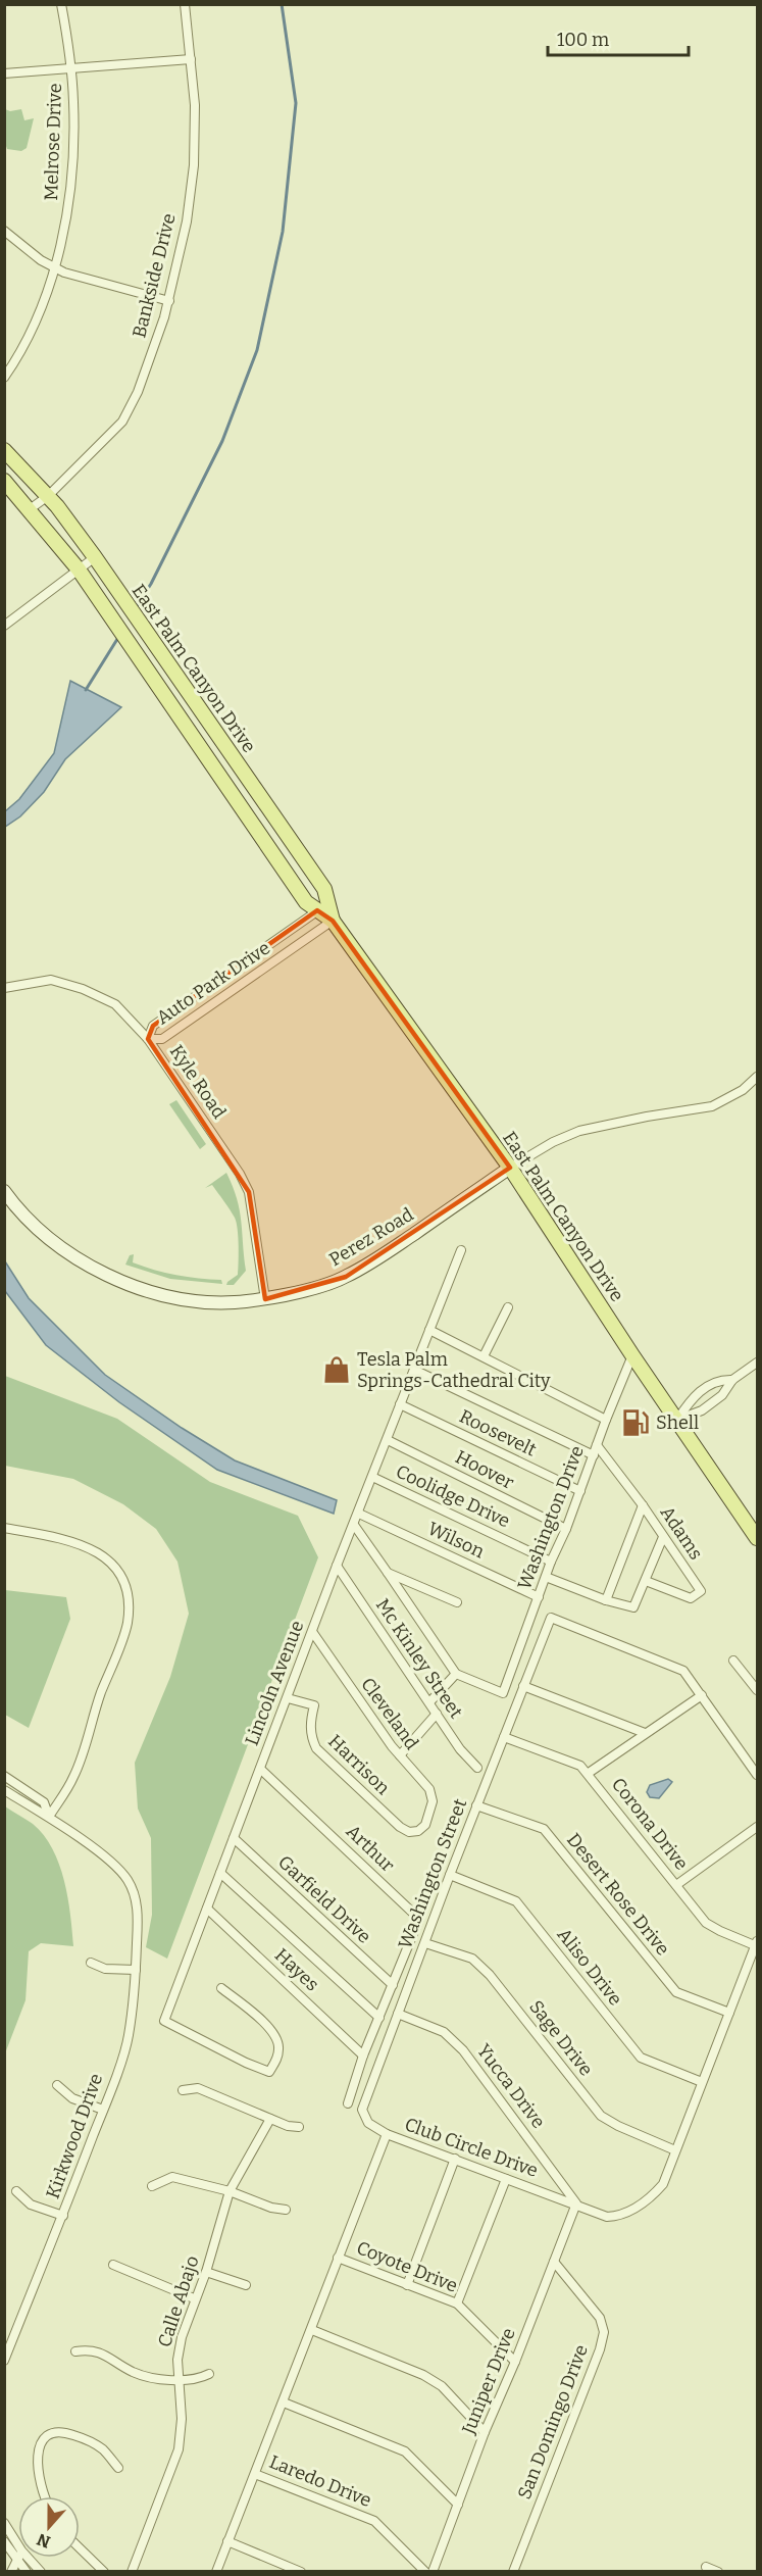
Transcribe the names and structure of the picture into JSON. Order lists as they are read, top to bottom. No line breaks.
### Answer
{"streets":{"main road":["East Palm Canyon Drive","Perez Road"],"street":["Melrose Drive","Bankside Drive","Auto Park Drive","Kyle Road","Roosevelt","Hoover","Coolidge Drive","Washington Drive","Adams","Wilson","Mc Kinley Street","Lincoln Avenue","Cleveland","Harrison","Corona Drive","Arthur","Washington Street","Desert Rose Drive","Garfield Drive","Aliso Drive","Hayes","Sage Drive","Yucca Drive","Kirkwood Drive","Club Circle Drive","Coyote Drive","Calle Abajo","Juniper Drive","San Domingo Drive","Laredo Drive"]},"crossings":[["Bankside Drive","East Palm Canyon Drive"],["East Palm Canyon Drive","Auto Park Drive"],["East Palm Canyon Drive","Perez Road"],["East Palm Canyon Drive","Washington Drive"],["Auto Park Drive","Kyle Road"],["Kyle Road","Perez Road"],["Roosevelt","Washington Drive"],["Roosevelt","Lincoln Avenue"],["Hoover","Washington Drive"],["Hoover","Lincoln Avenue"],["Coolidge Drive","Washington Drive"],["Coolidge Drive","Lincoln Avenue"],["Washington Drive","Adams"],["Washington Drive","Wilson"],["Wilson","Lincoln Avenue"],["Mc Kinley Street","Lincoln Avenue"],["Lincoln Avenue","Cleveland"],["Lincoln Avenue","Harrison"],["Lincoln Avenue","Arthur"],["Lincoln Avenue","Garfield Drive"],["Lincoln Avenue","Hayes"],["Cleveland","Harrison"],["Corona Drive","Washington Street"],["Corona Drive","Club Circle Drive"],["Arthur","Garfield Drive"],["Arthur","Hayes"],["Washington Street","Desert Rose Drive"],["Washington Street","Aliso Drive"],["Washington Street","Sage Drive"],["Washington Street","Yucca Drive"],["Washington Street","Club Circle Drive"],["Desert Rose Drive","Club Circle Drive"],["Aliso Drive","Club Circle Drive"],["Sage Drive","Club Circle Drive"],["Yucca Drive","Club Circle Drive"],["Yucca Drive","Juniper Drive"],["Club Circle Drive","Coyote Drive"],["Club Circle Drive","Juniper Drive"],["Club Circle Drive","Laredo Drive"],["Coyote Drive","Juniper Drive"],["Juniper Drive","San Domingo Drive"]],"places":{"shop":["Tesla Palm Springs-Cathedral City"],"fuel station":["Shell"]},"scale_bar":"100 m","north":"bottom"}
